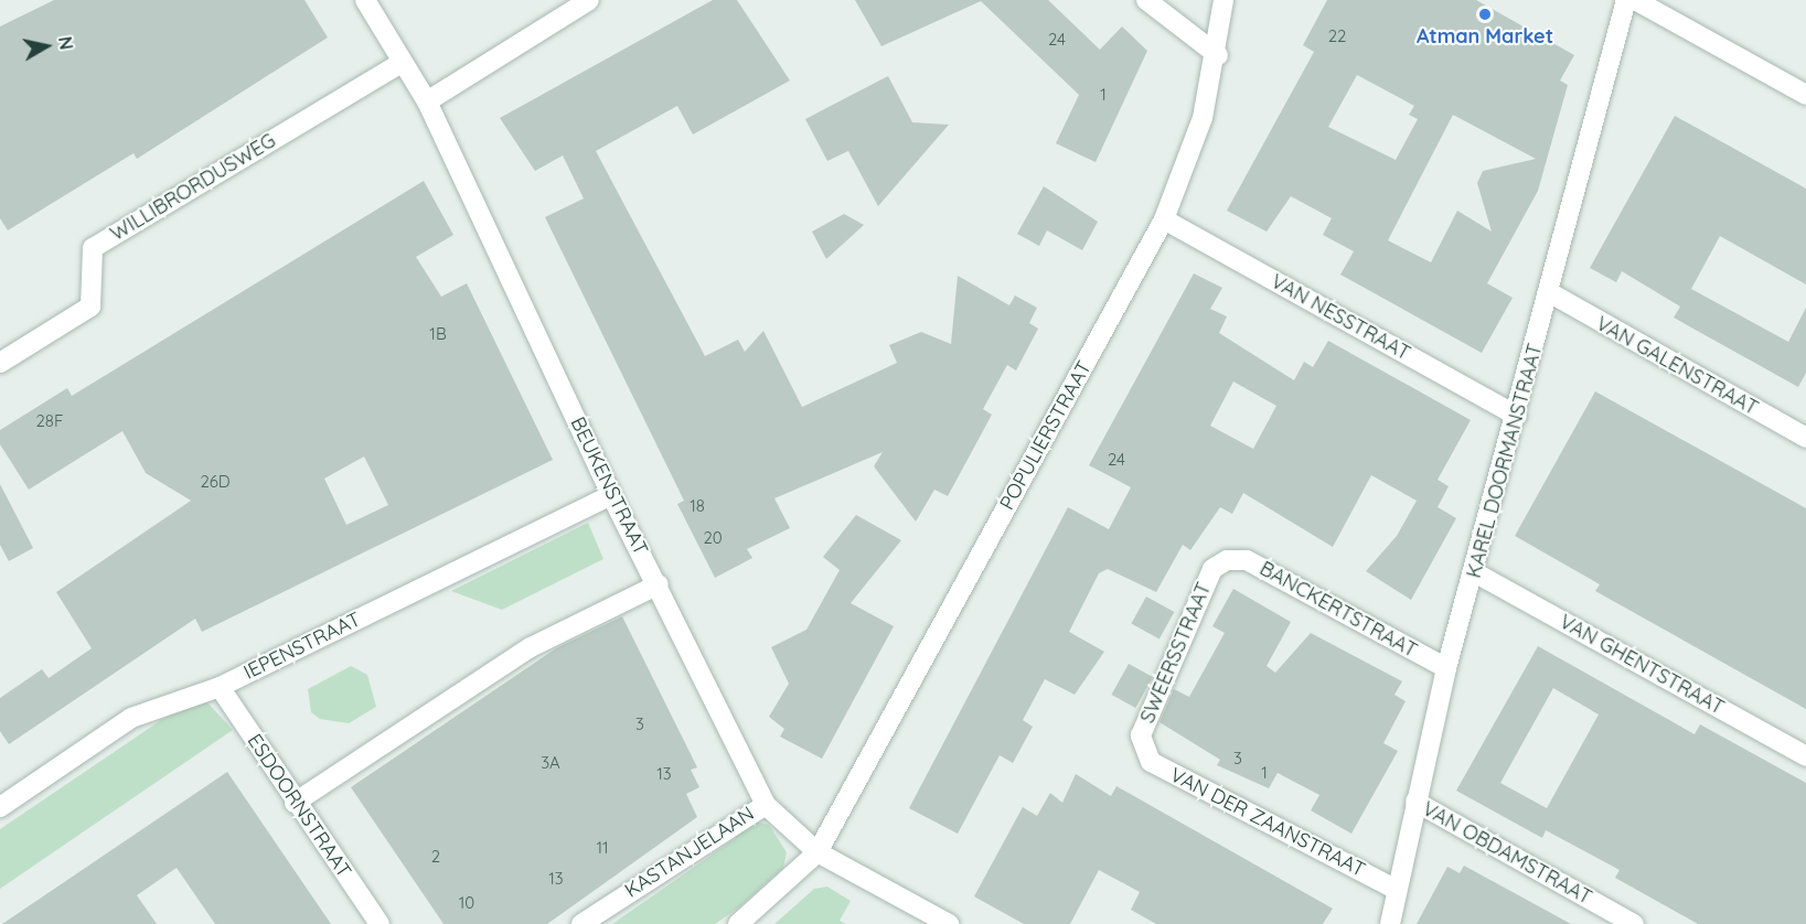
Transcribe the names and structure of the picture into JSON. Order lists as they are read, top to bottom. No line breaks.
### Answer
{"streets":{"street":["WILLIBRORDUSWEG","VAN NESSTRAAT","VAN GALENSTRAAT","POPULIERSTRAAT","KAREL DOORMANSTRAAT","BEUKENSTRAAT","BANCKERTSTRAAT","IEPENSTRAAT","SWEERSSTRAAT","VAN GHENTSTRAAT","ESDOORNSTRAAT","VAN DER ZAANSTRAAT","KASTANJELAAN","VAN OBDAMSTRAAT"]},"crossings":[["WILLIBRORDUSWEG","BEUKENSTRAAT"],["VAN NESSTRAAT","POPULIERSTRAAT"],["VAN NESSTRAAT","KAREL DOORMANSTRAAT"],["VAN GALENSTRAAT","KAREL DOORMANSTRAAT"],["POPULIERSTRAAT","BEUKENSTRAAT"],["KAREL DOORMANSTRAAT","BANCKERTSTRAAT"],["KAREL DOORMANSTRAAT","VAN GHENTSTRAAT"],["KAREL DOORMANSTRAAT","VAN DER ZAANSTRAAT"],["KAREL DOORMANSTRAAT","VAN OBDAMSTRAAT"],["BEUKENSTRAAT","IEPENSTRAAT"],["BEUKENSTRAAT","KASTANJELAAN"],["BANCKERTSTRAAT","SWEERSSTRAAT"],["IEPENSTRAAT","ESDOORNSTRAAT"],["SWEERSSTRAAT","VAN DER ZAANSTRAAT"]],"places":["Atman Market"],"house_numbers":["22","24","1","1B","28F","24","26D","18","20","3","3","3A","1","13","11","2","13","10"],"north":"right"}
